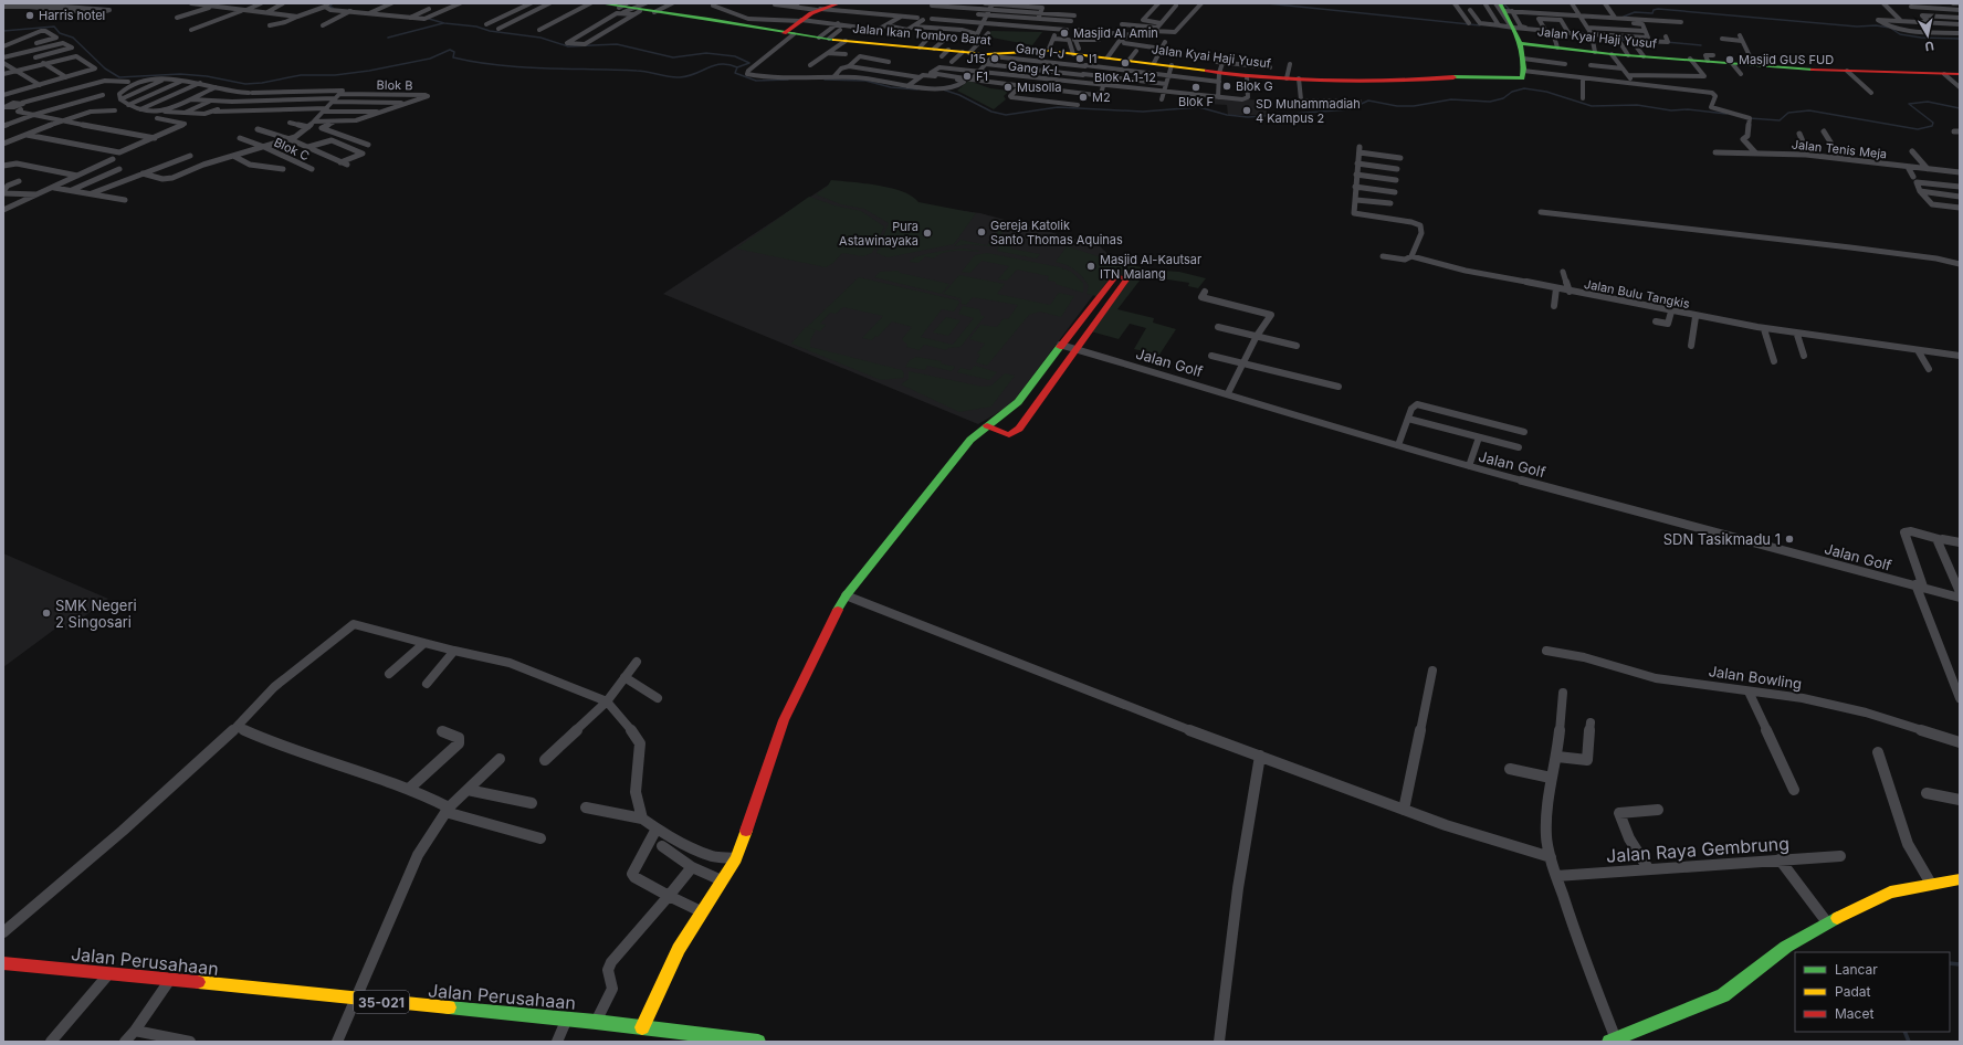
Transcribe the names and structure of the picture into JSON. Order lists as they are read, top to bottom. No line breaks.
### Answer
{"streets":{"street":["Jalan Ikan Tombro Barat","Jalan Kyai Haji Yusuf","Gang I-J","Gang K-L","Blok B","Blok C","Jalan Tenis Meja","Jalan Bulu Tangkis","Jalan Golf","Jalan Bowling","Jalan Raya Gembrung","Jalan Perusahaan","35-021"]},"crossings":[["Jalan Ikan Tombro Barat","Jalan Kyai Haji Yusuf"],["Jalan Ikan Tombro Barat","Gang I-J"],["Jalan Kyai Haji Yusuf","Gang I-J"],["Jalan Kyai Haji Yusuf","Gang K-L"]],"places":["Harris hotel","Masjid Al Amin","J15","I1","Masjid GUS FUD","Blok A.1-12","F1","Blok G","Musolla","Blok F","M2","SD Muhammadiah 4 Kampus 2","Gereja Katolik Santo Thomas Aquinas","Pura Astawinayaka","Masjid Al-Kautsar ITN Malang","SDN Tasikmadu 1","SMK Negeri 2 Singosari"],"legend":["Lancar","Padat","Macet"],"north":"bottom"}
